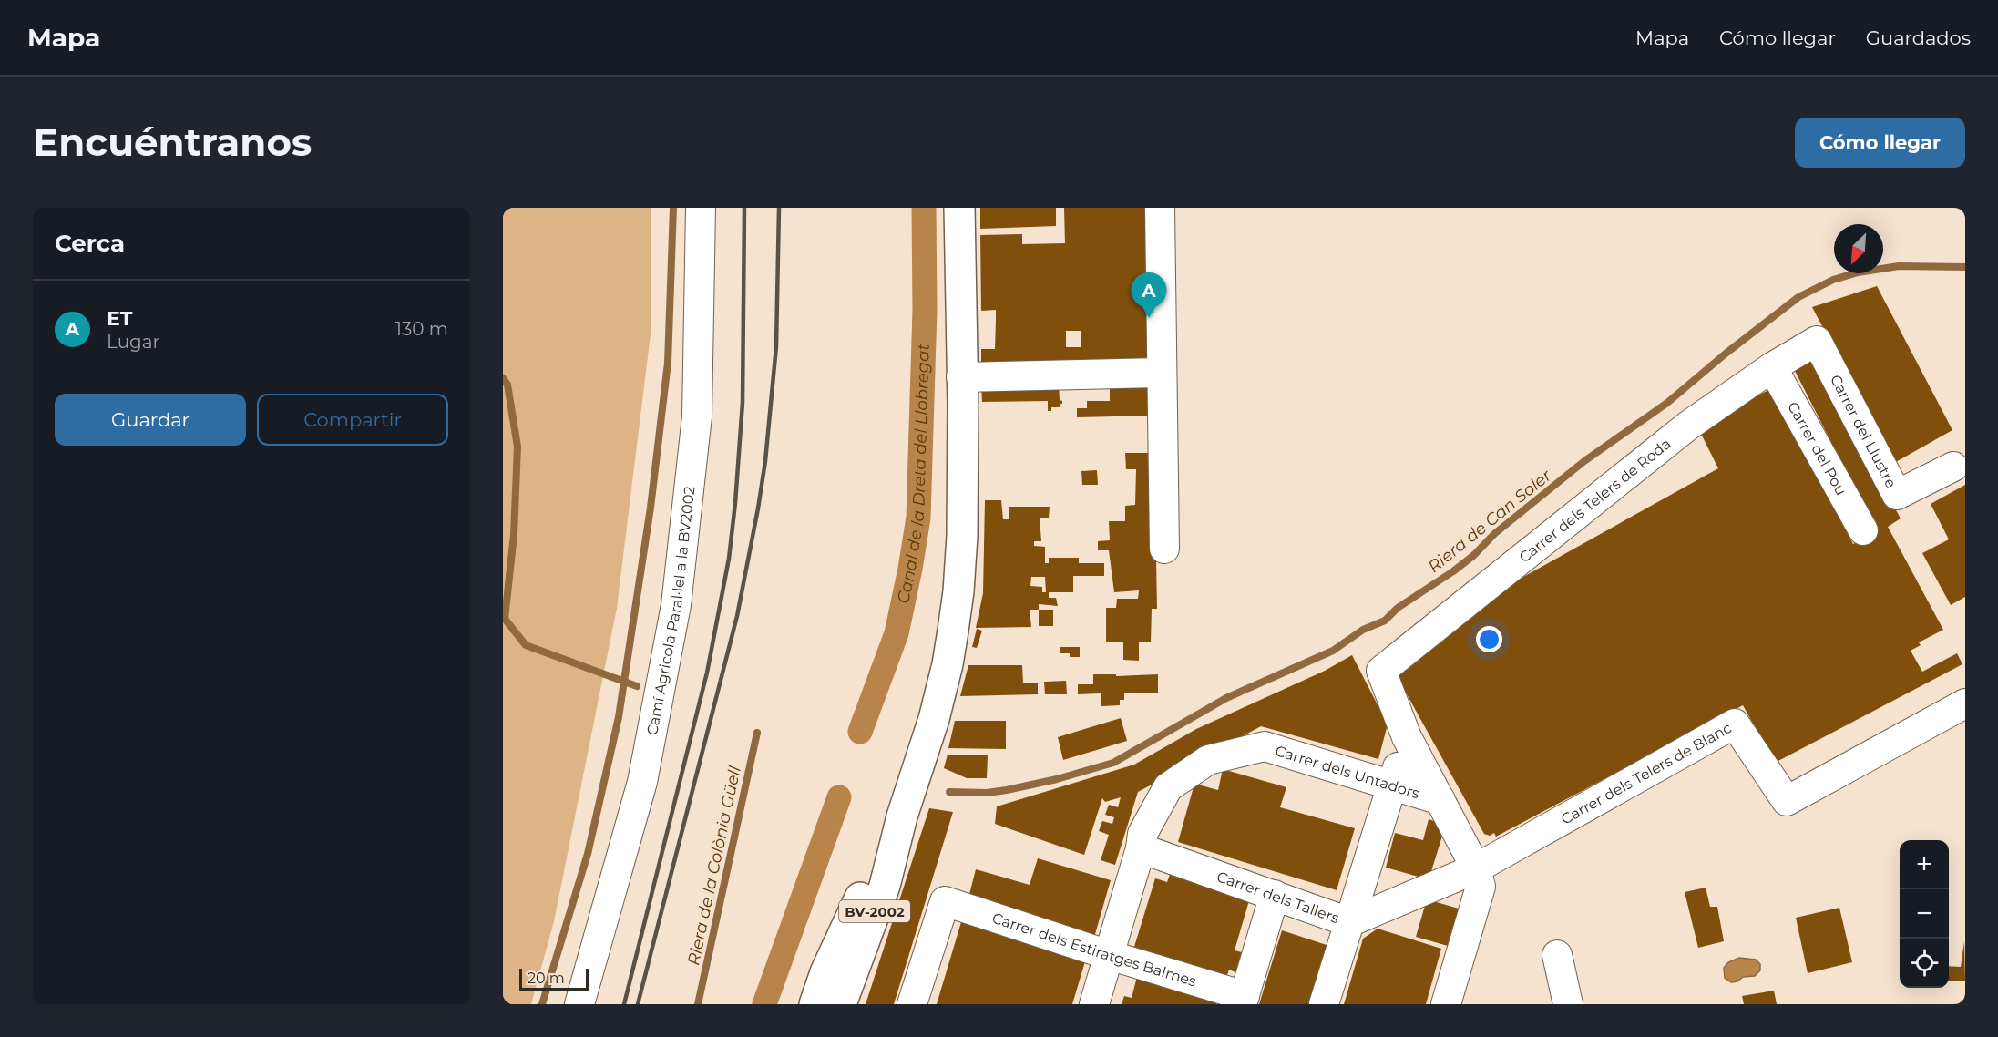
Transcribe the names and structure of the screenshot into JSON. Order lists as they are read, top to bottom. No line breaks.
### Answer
{"streets":{"main road":["BV-2002"],"street":["Carrer del Llustre","Carrer del Pou","Carrer dels Telers de Roda","Camí Agricola Paral·lel a la BV2002","Carrer dels Untadors","Carrer dels Telers de Blanc","Carrer dels Tallers","Carrer dels Estiratges Balmes"]},"crossings":[["Carrer del Llustre","Carrer dels Telers de Roda"],["Carrer del Pou","Carrer dels Telers de Roda"],["Carrer dels Untadors","Carrer dels Tallers"],["Carrer dels Untadors","Carrer dels Estiratges Balmes"],["Carrer dels Telers de Blanc","Carrer dels Tallers"]],"water":["Canal de la Dreta del Llobregat","Riera de Can Soler","Riera de la Colònia Güell"],"scale_bar":"20 m","north":"bottom left","page":{"header":"Mapa","nav":["Mapa","Cómo llegar","Guardados"],"buttons":["Cómo llegar",["Guardar","Compartir"]],"title":"Encuéntranos","heading":"Cerca","pins":"A","list":[{"mark":"A","name":"ET","note":"Lugar","value":"130 m"}],"map_buttons":["+","−"],"scale":"20 m"}}
